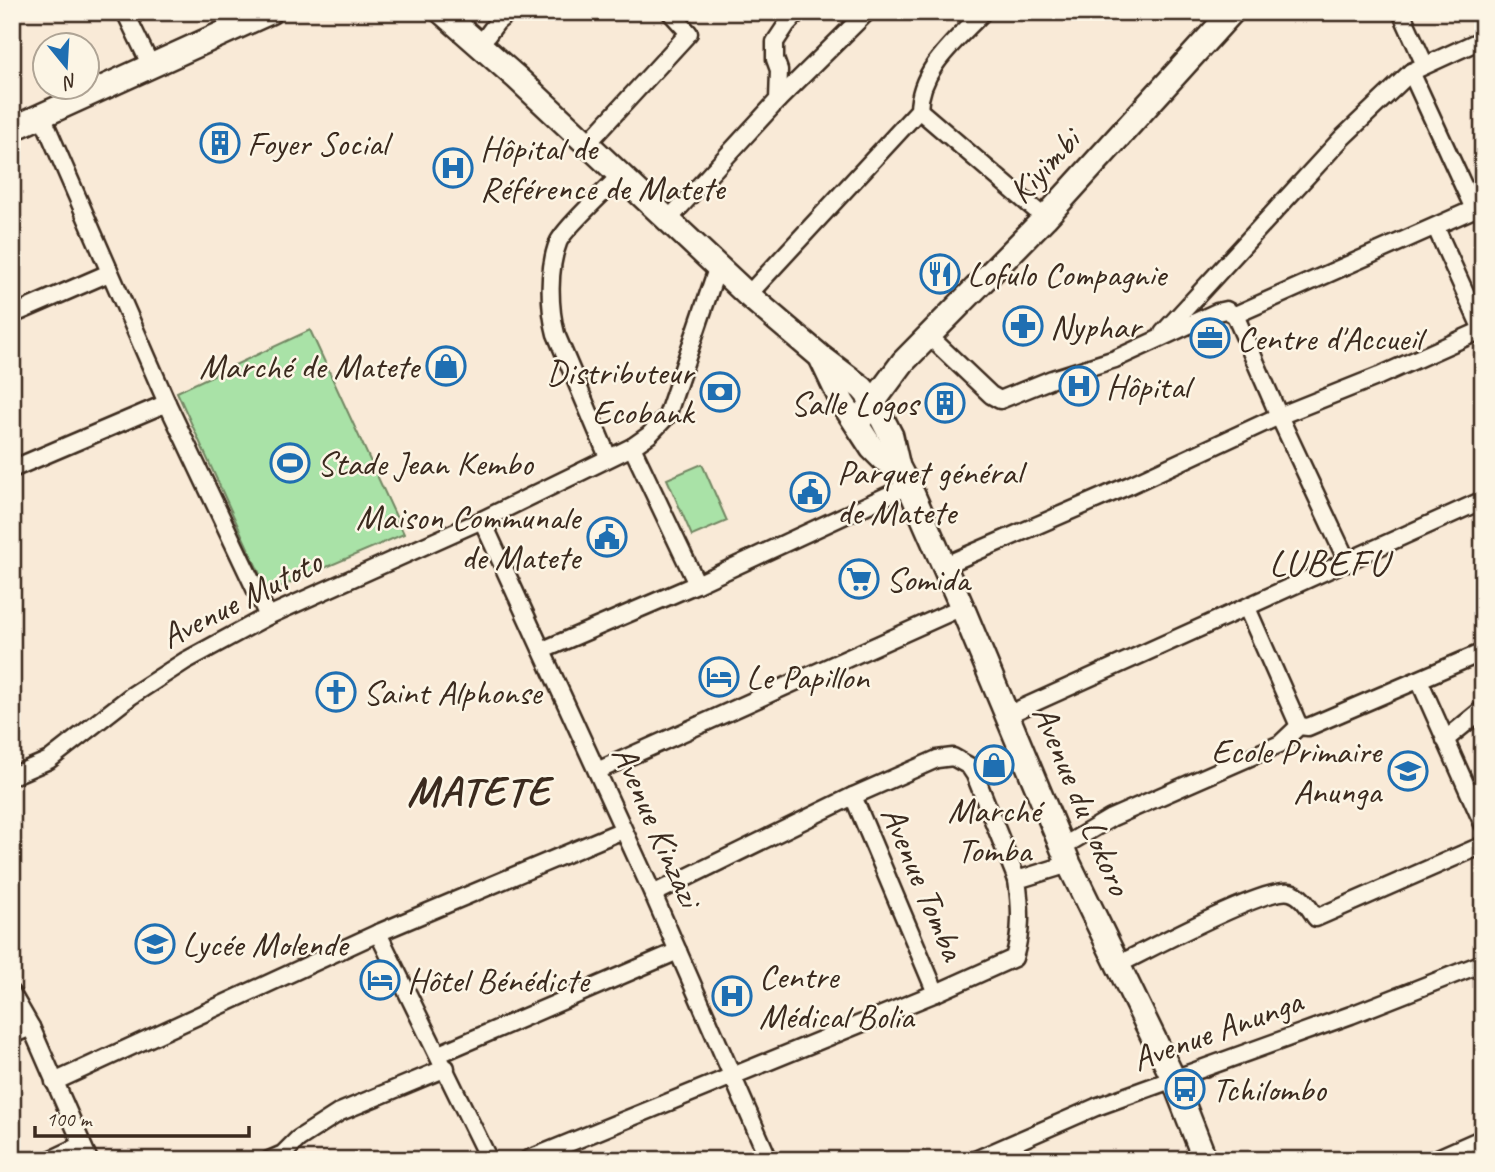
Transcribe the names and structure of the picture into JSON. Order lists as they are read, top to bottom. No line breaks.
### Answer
{"streets":{"street":["Kiyimbi","Avenue Mutoto","Avenue du Lokoro","Avenue Kinzazi","Avenue Tomba","Avenue Anunga"]},"crossings":[["Kiyimbi","Avenue du Lokoro"],["Avenue Mutoto","Avenue Kinzazi"],["Avenue du Lokoro","Avenue Anunga"],["Avenue Kinzazi","Avenue Tomba"]],"districts":["LUBEFU","MATETE"],"places":{"building":["Foyer Social","Salle Logos"],"hospital":["Hôpital de Référence de Matete","Hôpital","Centre Médical Bolia"],"restaurant":["Lofulo Compagnie"],"pharmacy":["Nyphar"],"office":["Centre d'Accueil"],"shop":["Marché de Matete","Marché Tomba"],"bank":["Distributeur Ecobank"],"sports":["Stade Jean Kembo"],"public building":["Parquet général de Matete","Maison Communale de Matete"],"supermarket":["Somida"],"hotel":["Le Papillon","Hôtel Bénédicte"],"church":["Saint Alphonse"],"school or university":["Ecole Primaire Anunga","Lycée Molende"],"bus stop":["Tchilombo"]},"scale_bar":"100 m","north":"bottom"}
